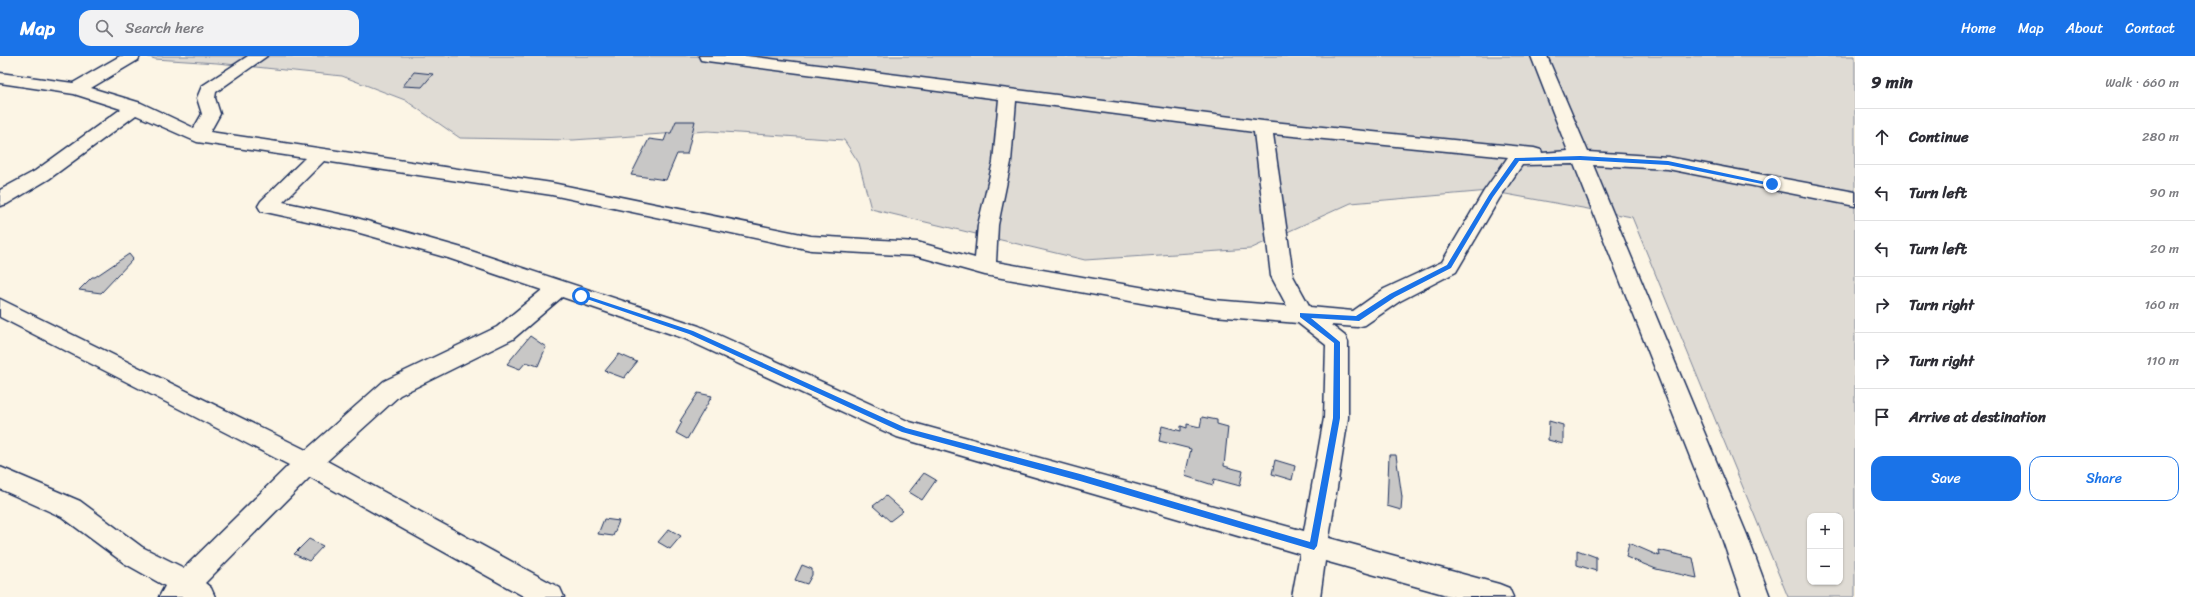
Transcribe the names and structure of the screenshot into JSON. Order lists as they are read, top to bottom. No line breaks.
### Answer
{"page":{"header":"Map","search":"Search here","nav":["Home","Map","About","Contact"],"heading":["9 min","Walk · 660 m"],"list":[["Continue","280 m"],["Turn left","90 m"],["Turn left","20 m"],["Turn right","160 m"],["Turn right","110 m"],"Arrive at destination"],"buttons":["Save","Share"],"map_buttons":["+","−"]}}
